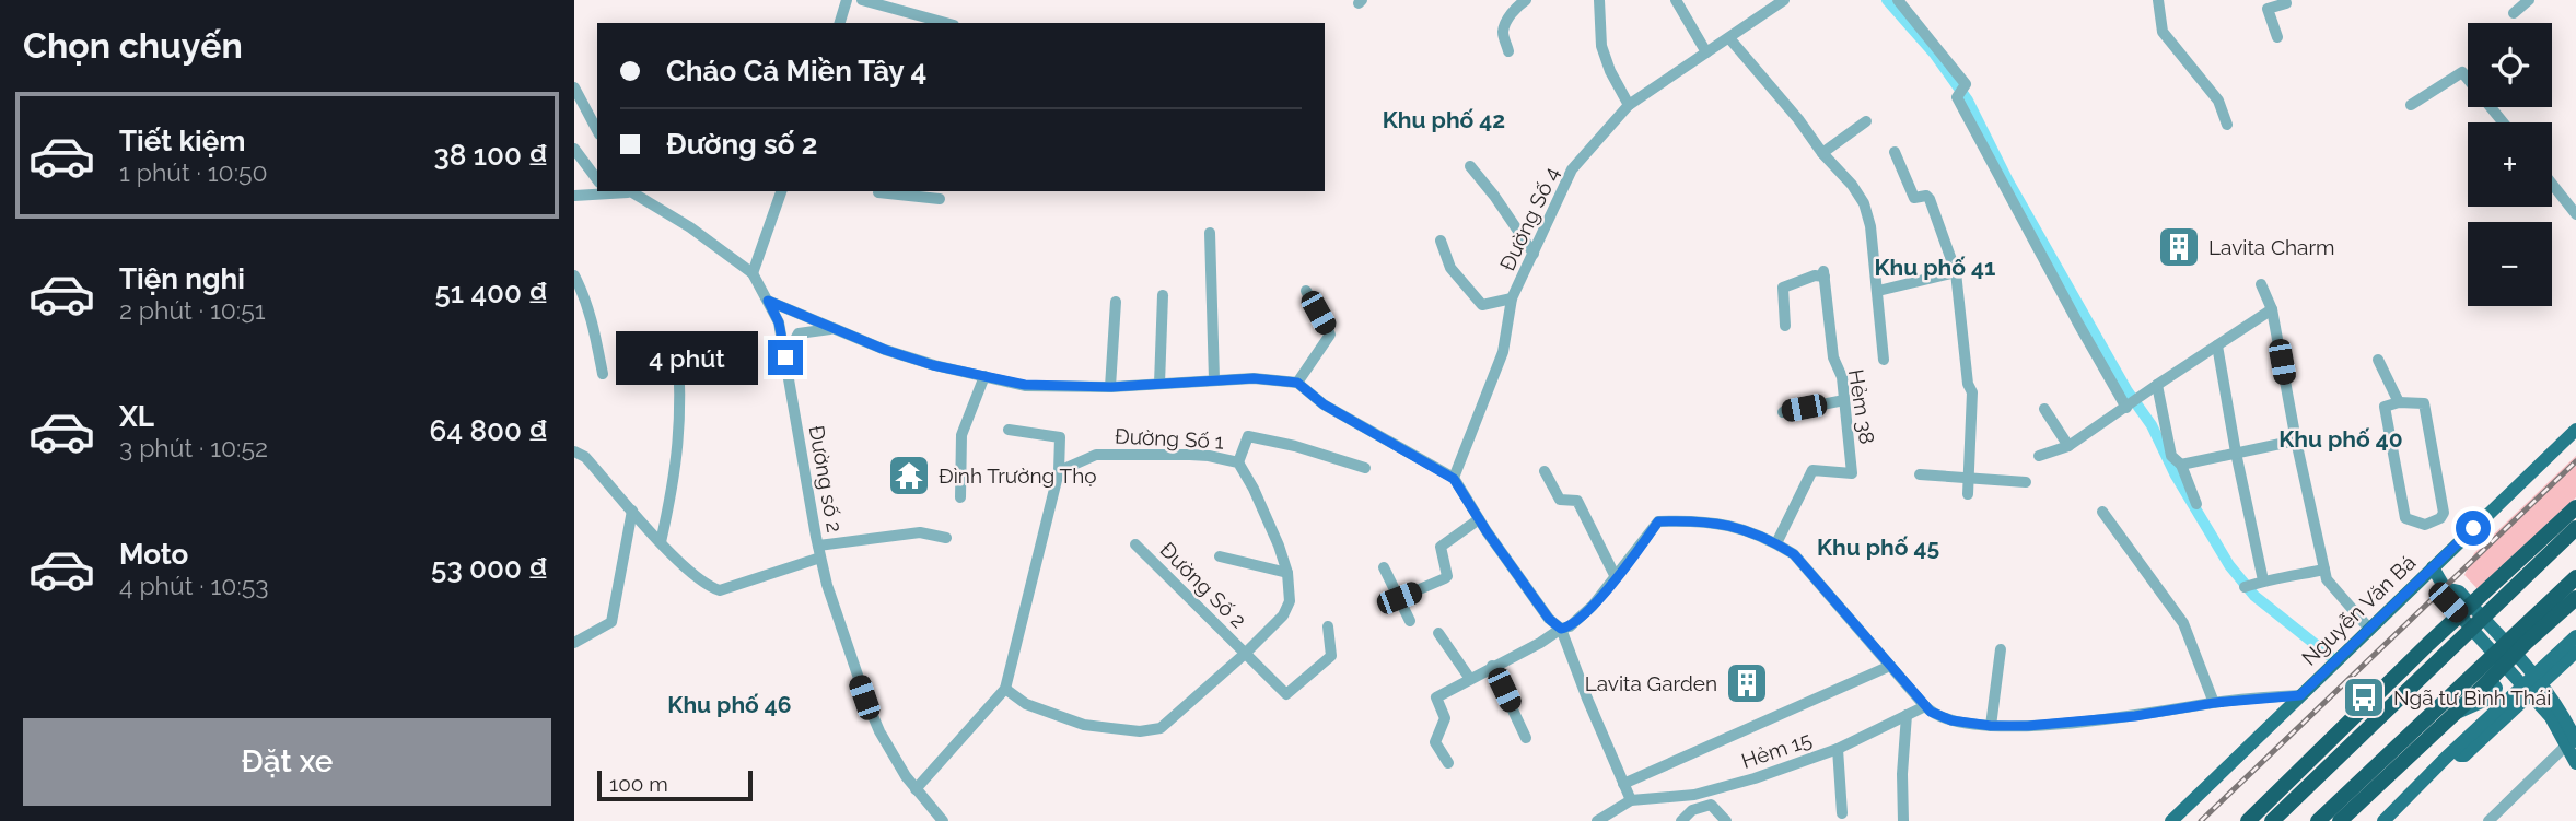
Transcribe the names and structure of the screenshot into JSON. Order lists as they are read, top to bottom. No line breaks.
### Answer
{"streets":{"main road":["Nguyễn Văn Bá"],"street":["Đường Số 4","Hẻm 38","Đường Số 1","Đường số 2","Đường Số 2","Hẻm 15"]},"crossings":[["Đường Số 1","Đường Số 2"]],"districts":["Khu phố 42","Khu phố 41","Khu phố 40","Khu phố 45","Khu phố 46"],"places":{"building":["Lavita Charm","Lavita Garden"],"temple":["Đình Trường Thọ"],"bus stop":["Ngã tư Bình Thái"]},"scale_bar":"100 m","page":{"heading":"Chọn chuyến","map_buttons":["+","−"],"banner":["Cháo Cá Miền Tây 4","Đường số 2"],"list":[{"name":"Tiết kiệm","note":"1 phút · 10:50","value":"38 100 ₫"},{"name":"Tiện nghi","note":"2 phút · 10:51","value":"51 400 ₫"},{"name":"XL","note":"3 phút · 10:52","value":"64 800 ₫"},{"name":"Moto","note":"4 phút · 10:53","value":"53 000 ₫"}],"bubble":"4 phút","buttons":"Đặt xe","scale":"100 m"}}
